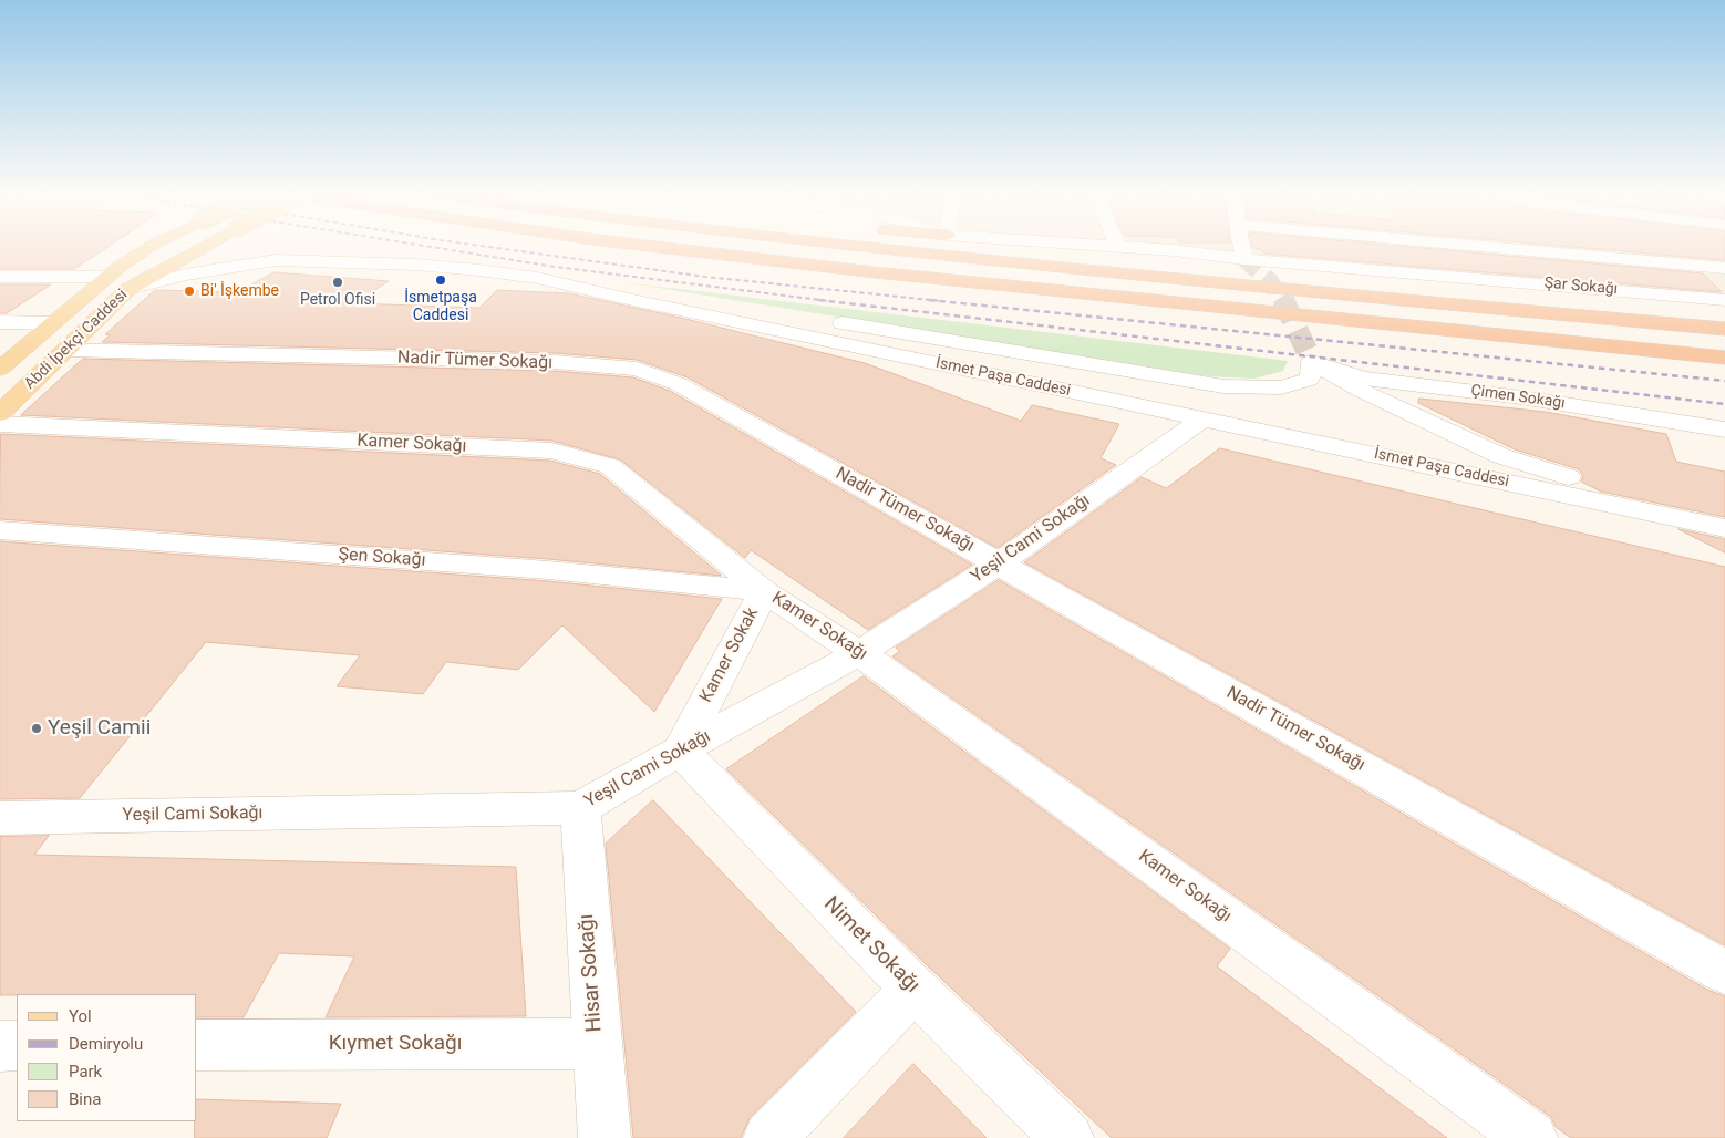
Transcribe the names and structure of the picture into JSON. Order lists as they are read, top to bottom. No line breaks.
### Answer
{"streets":{"main road":["Abdi İpekçi Caddesi"],"street":["Şar Sokağı","Nadir Tümer Sokağı","İsmet Paşa Caddesi","Çimen Sokağı","Kamer Sokağı","Yeşil Cami Sokağı","Şen Sokağı","Kamer Sokak","Nimet Sokağı","Hisar Sokağı","Kıymet Sokağı"]},"crossings":[["Abdi İpekçi Caddesi","Nadir Tümer Sokağı"],["Nadir Tümer Sokağı","Yeşil Cami Sokağı"],["İsmet Paşa Caddesi","Yeşil Cami Sokağı"],["Kamer Sokağı","Yeşil Cami Sokağı"],["Kamer Sokağı","Şen Sokağı"],["Kamer Sokağı","Kamer Sokak"],["Yeşil Cami Sokağı","Kamer Sokak"],["Yeşil Cami Sokağı","Nimet Sokağı"],["Yeşil Cami Sokağı","Hisar Sokağı"],["Şen Sokağı","Kamer Sokak"],["Kamer Sokak","Nimet Sokağı"],["Hisar Sokağı","Kıymet Sokağı"]],"places":["İsmetpaşa Caddesi","Petrol Ofisi","Bi' İşkembe","Yeşil Camii"],"legend":["Yol","Demiryolu","Park","Bina"]}
